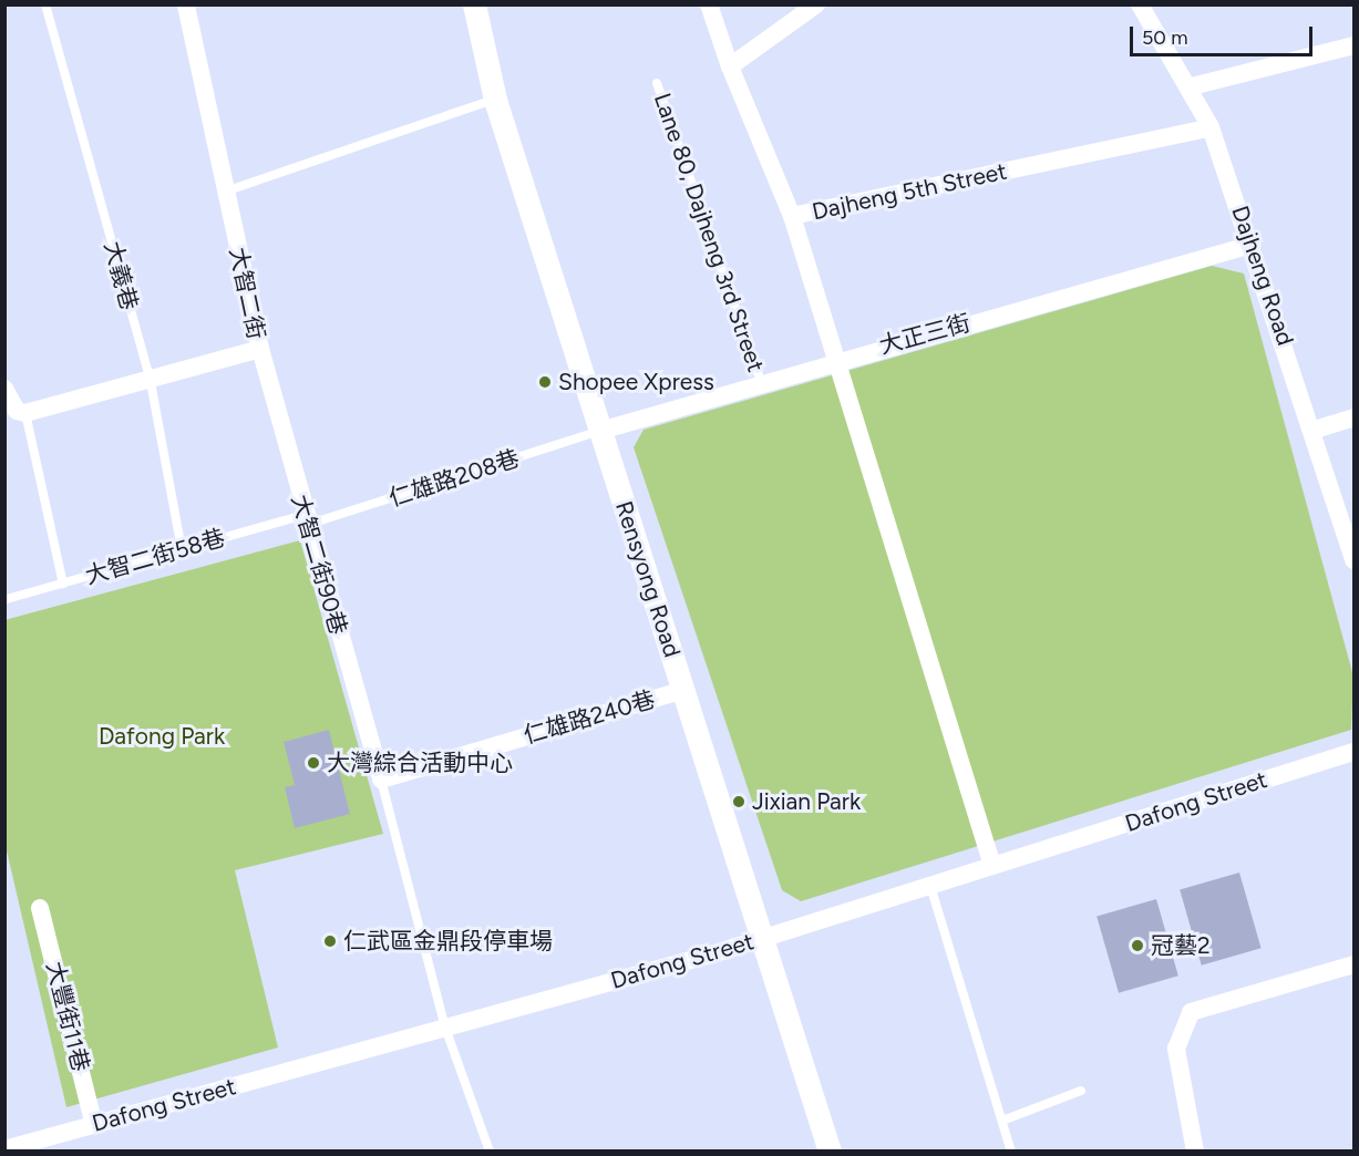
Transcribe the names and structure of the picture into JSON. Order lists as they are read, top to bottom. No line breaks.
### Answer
{"streets":{"street":["Dajheng 5th Street","Dajheng Road","大智二街","大正三街","大智二街90巷","Rensyong Road","仁雄路240巷","Dafong Street","大豐街11巷"],"lane":["Lane 80, Dajheng 3rd Street","大義巷","仁雄路208巷","大智二街58巷"]},"crossings":[["Dajheng 5th Street","Dajheng Road"],["Lane 80, Dajheng 3rd Street","大正三街"],["大義巷","大智二街"],["大義巷","大智二街58巷"],["Dajheng Road","大正三街"],["大智二街","大智二街90巷"],["大正三街","仁雄路208巷"],["大正三街","Rensyong Road"],["仁雄路208巷","大智二街58巷"],["仁雄路208巷","大智二街90巷"],["仁雄路208巷","Rensyong Road"],["大智二街58巷","大智二街90巷"],["大智二街90巷","仁雄路240巷"],["Rensyong Road","仁雄路240巷"],["Rensyong Road","Dafong Street"],["Dafong Street","大豐街11巷"]],"parks":["Dafong Park"],"places":["Shopee Xpress","大灣綜合活動中心","Jixian Park","仁武區金鼎段停車場","冠藝2"],"scale_bar":"50 m"}
